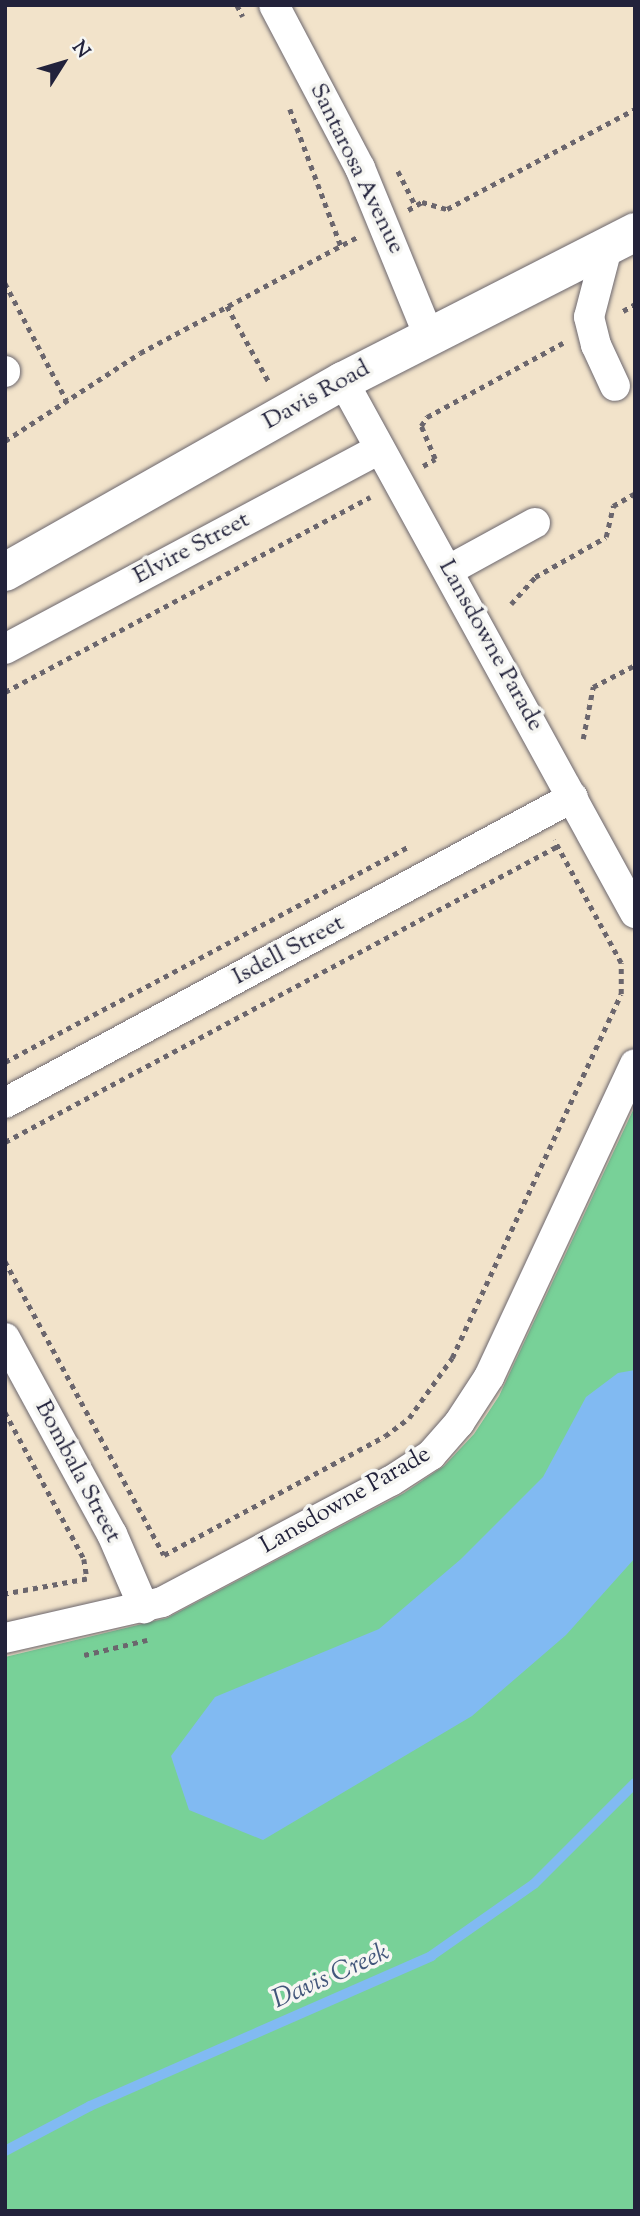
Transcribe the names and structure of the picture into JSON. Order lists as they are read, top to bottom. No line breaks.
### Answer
{"streets":{"street":["Santarosa Avenue","Davis Road","Elvire Street","Lansdowne Parade","Isdell Street","Bombala Street"]},"crossings":[["Santarosa Avenue","Davis Road"],["Davis Road","Lansdowne Parade"],["Elvire Street","Lansdowne Parade"],["Lansdowne Parade","Isdell Street"],["Lansdowne Parade","Bombala Street"]],"water":["Davis Creek"],"north":"top right"}
